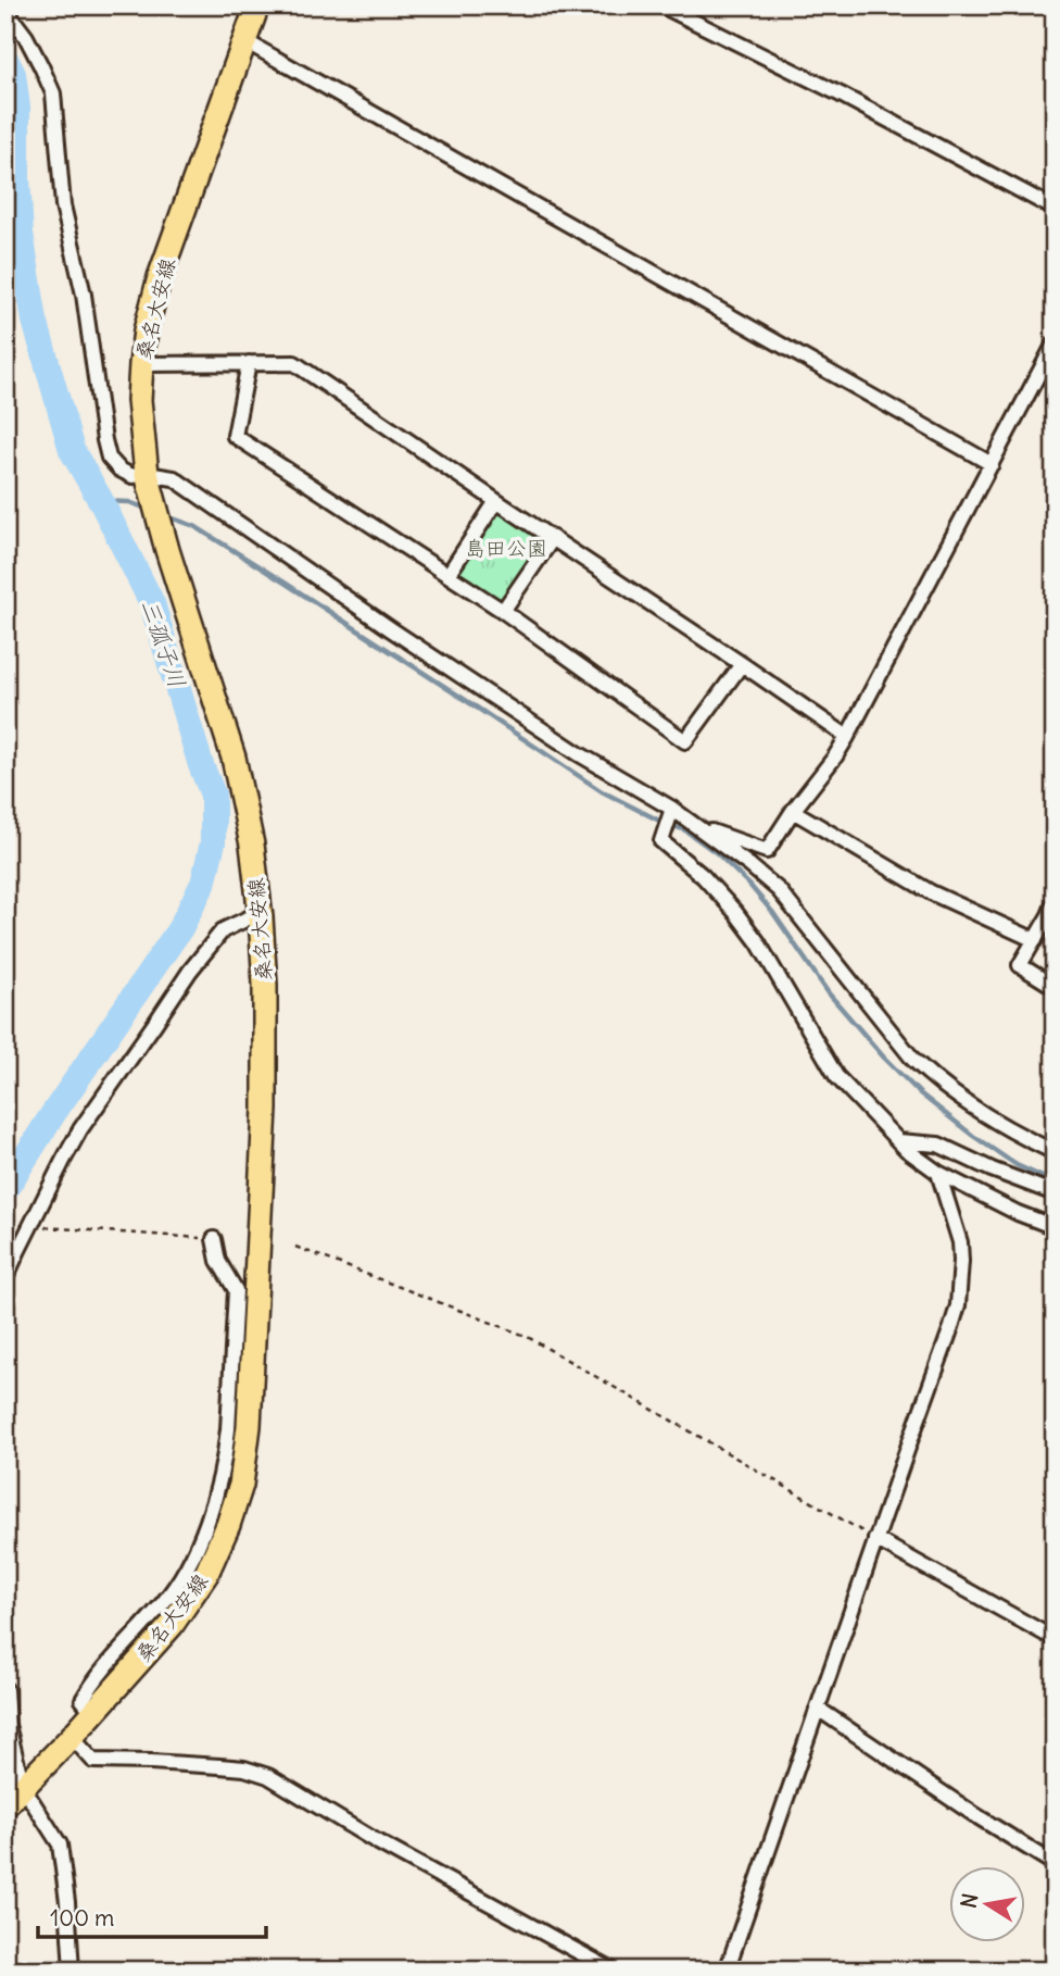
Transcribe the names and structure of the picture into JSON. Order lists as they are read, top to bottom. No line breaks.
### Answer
{"streets":{"main road":["桑名大安線"]},"water":["三孤子川"],"parks":["島田公園"],"scale_bar":"100 m","north":"left"}
